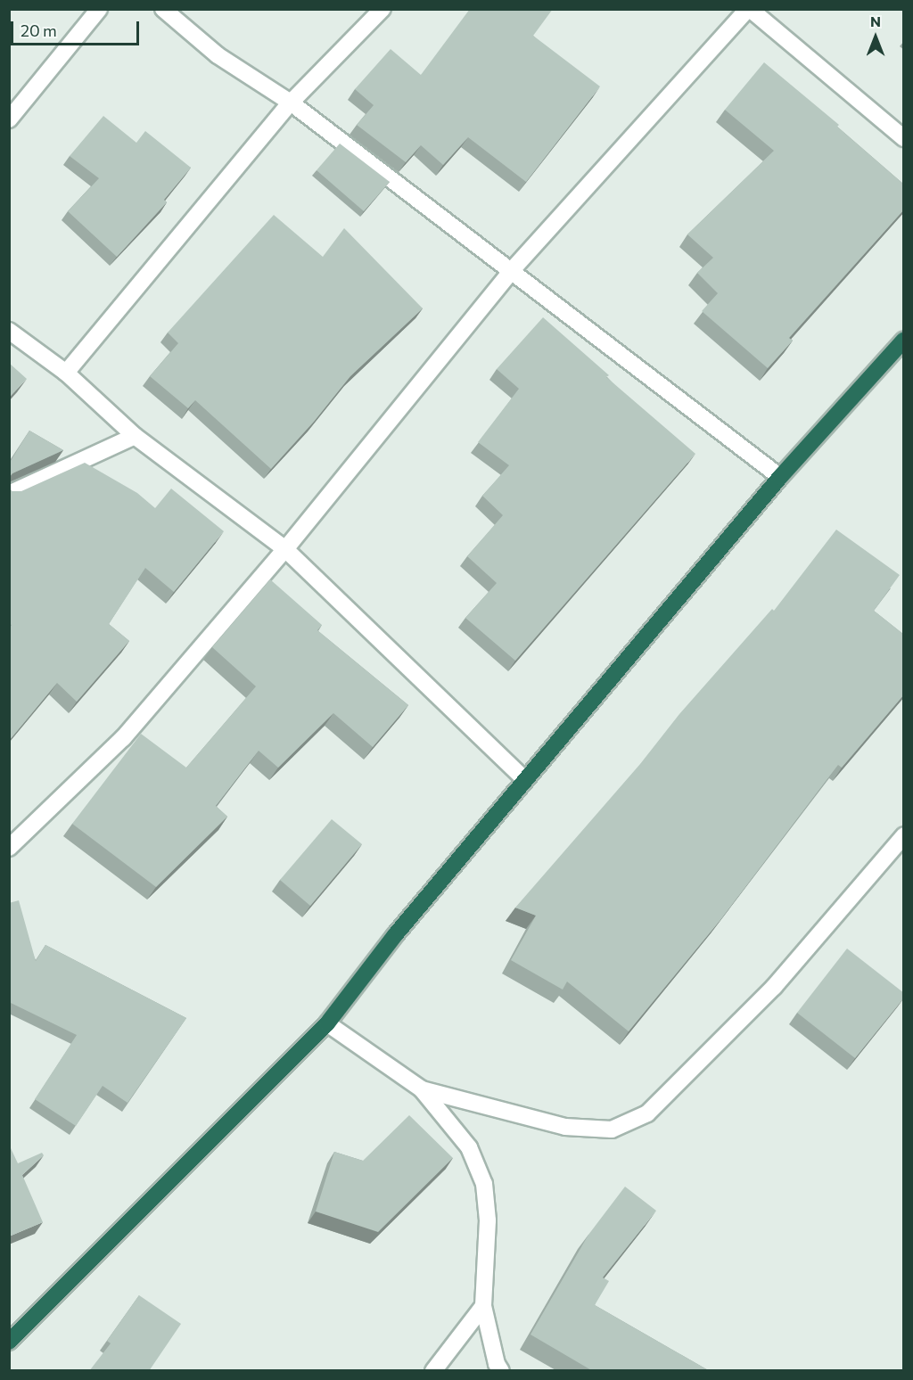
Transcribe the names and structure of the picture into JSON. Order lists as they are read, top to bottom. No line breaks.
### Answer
{"scale_bar":"20 m","north":"top"}
